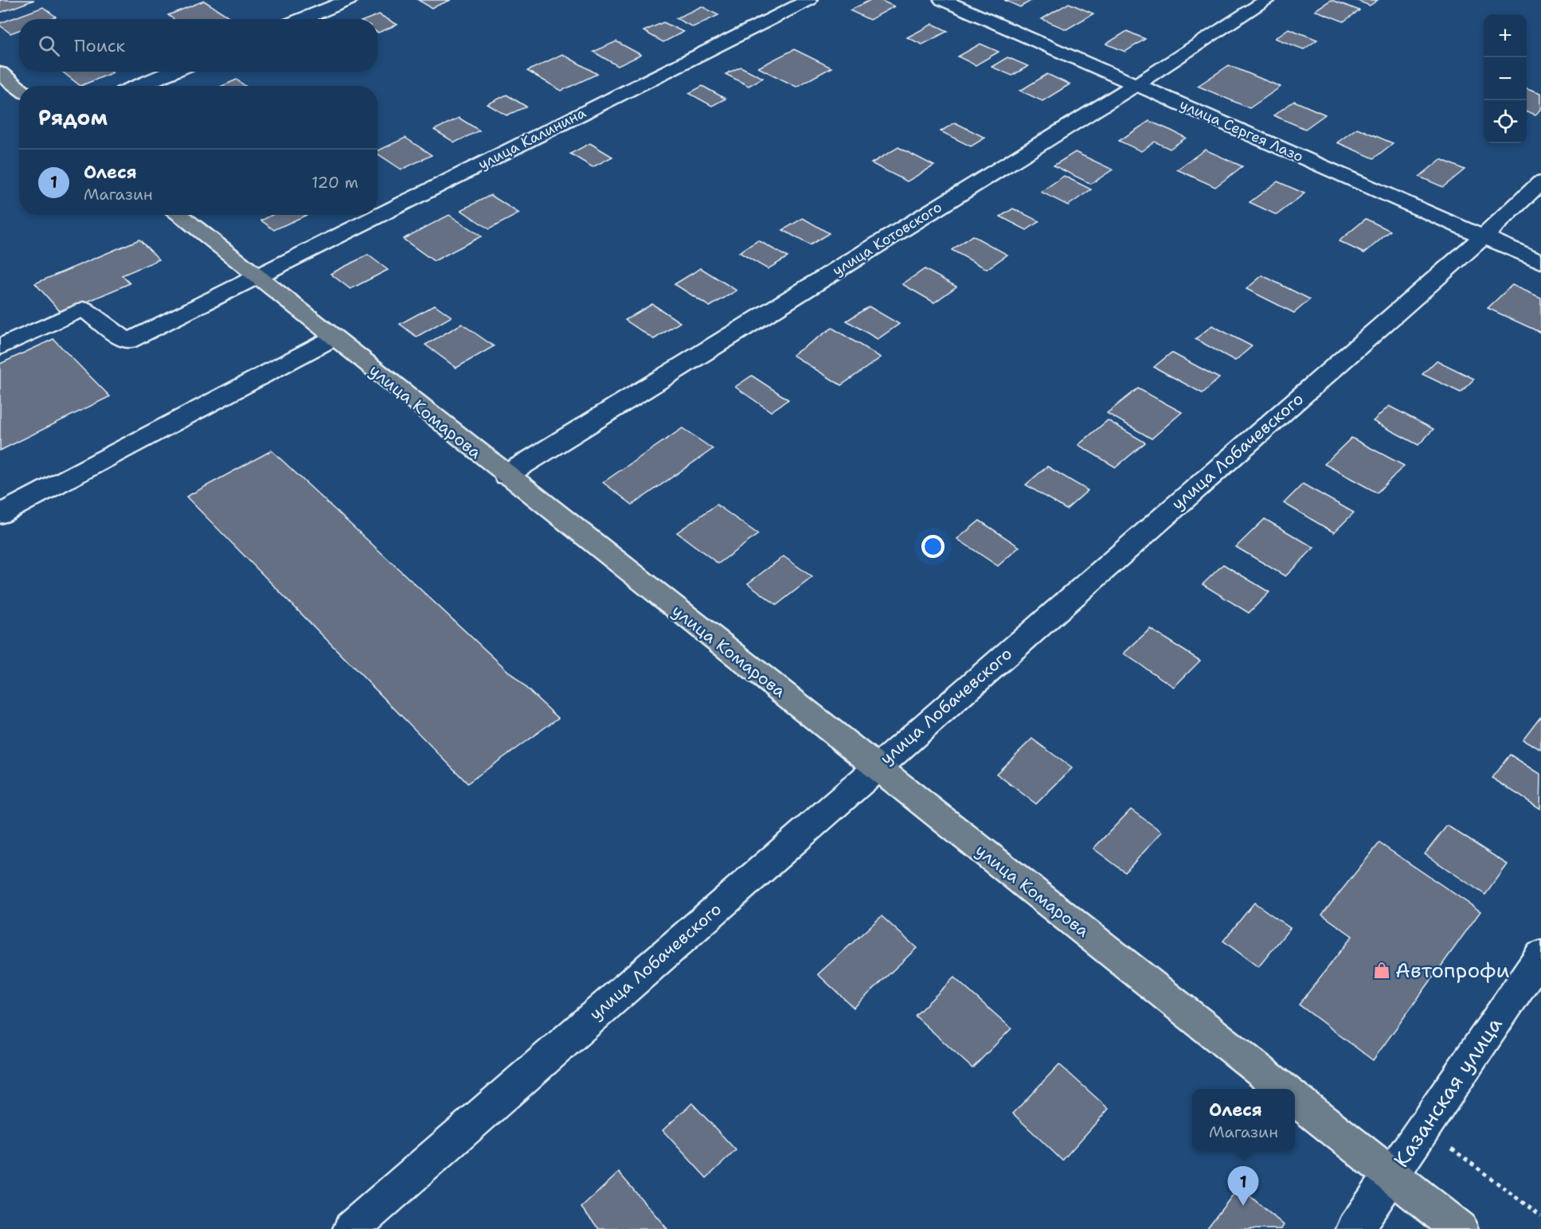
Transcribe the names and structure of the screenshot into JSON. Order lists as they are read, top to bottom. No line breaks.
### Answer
{"streets":{"main road":["улица Комарова"],"street":["улица Сергея Лазо","улица Калинина","улица Котовского","улица Лобачевского","Казанская улица"]},"crossings":[["улица Сергея Лазо","улица Котовского"],["улица Сергея Лазо","улица Лобачевского"],["улица Калинина","улица Комарова"],["улица Котовского","улица Комарова"],["улица Комарова","улица Лобачевского"]],"places":{"shop":["Автопрофи"]},"page":{"map_buttons":["+","−"],"search":"Поиск","heading":"Рядом","list":[{"mark":"1","name":"Олеся","note":"Магазин","value":"120 m"}],"popup":["Олеся","Магазин"],"pins":"1"}}
